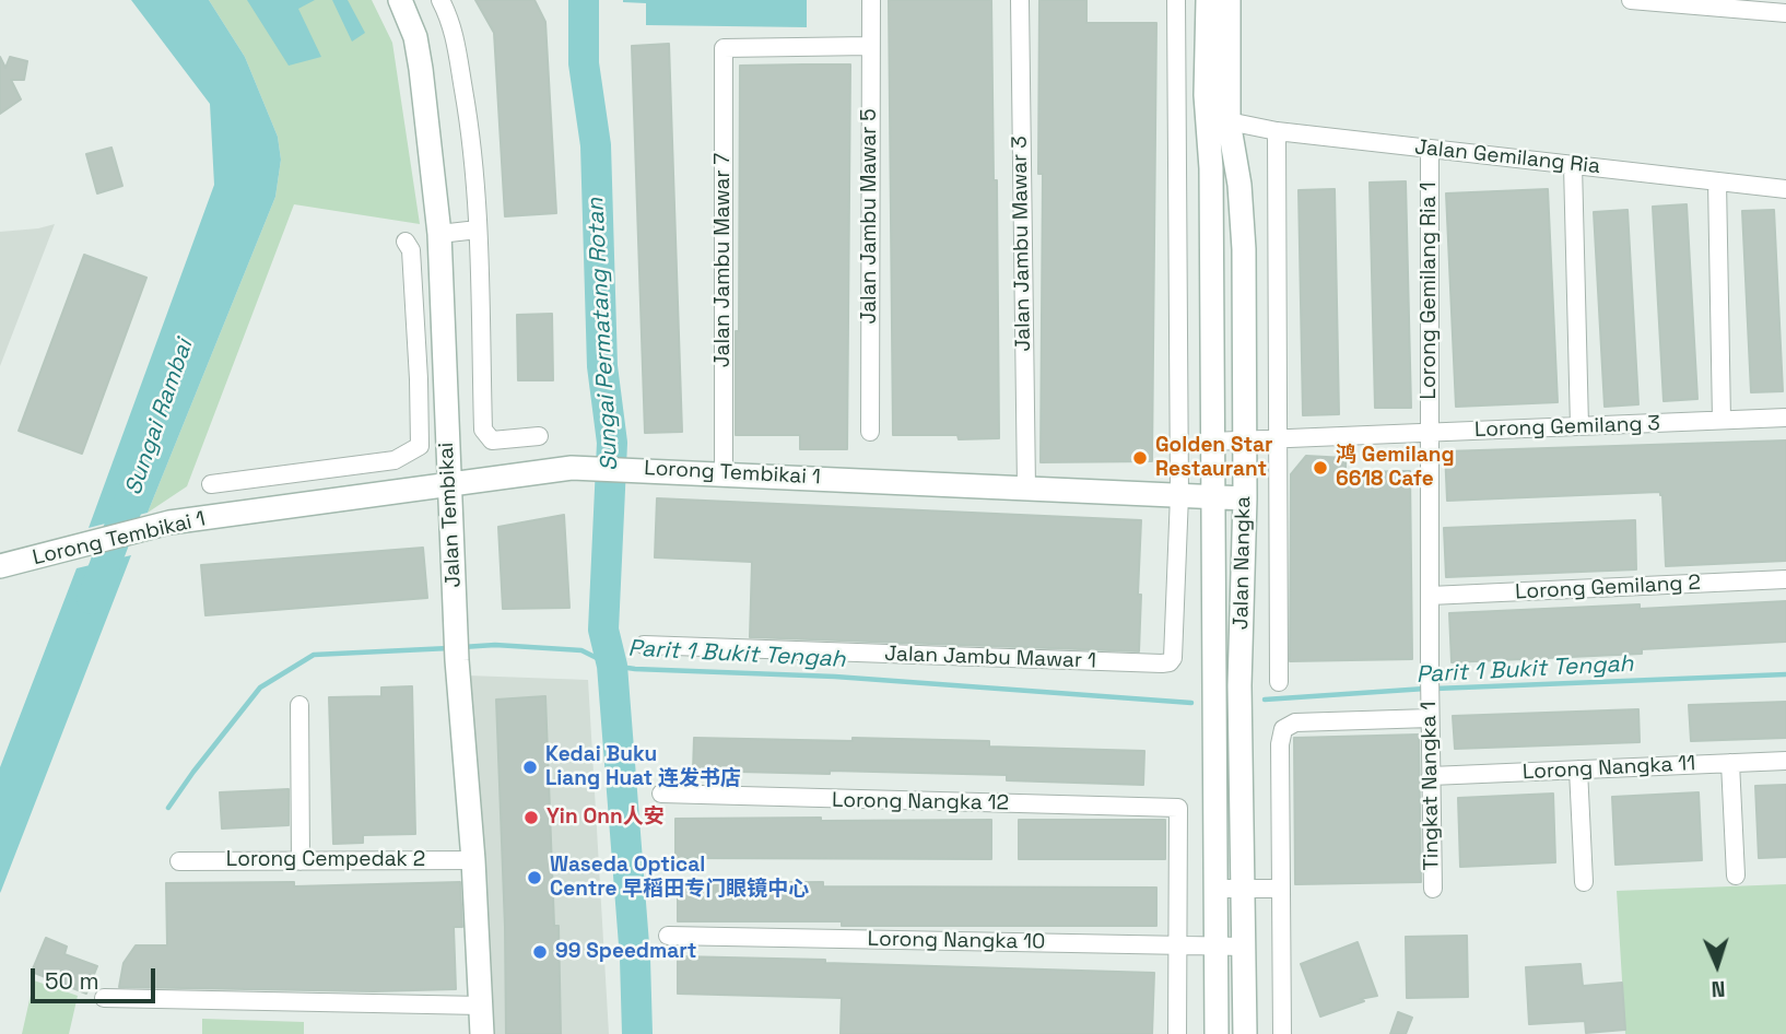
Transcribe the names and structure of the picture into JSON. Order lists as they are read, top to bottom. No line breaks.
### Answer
{"streets":{"street":["Jalan Gemilang Ria","Jalan Jambu Mawar 5","Jalan Jambu Mawar 3","Jalan Jambu Mawar 7","Lorong Gemilang Ria 1","Lorong Gemilang 3","Lorong Tembikai 1","Jalan Tembikai","Jalan Nangka","Lorong Gemilang 2","Jalan Jambu Mawar 1","Lorong Nangka 11","Tingkat Nangka 1","Lorong Nangka 12","Lorong Cempedak 2","Lorong Nangka 10"]},"crossings":[["Jalan Gemilang Ria","Lorong Gemilang Ria 1"],["Jalan Gemilang Ria","Jalan Nangka"],["Jalan Jambu Mawar 5","Jalan Jambu Mawar 7"],["Jalan Jambu Mawar 3","Lorong Tembikai 1"],["Jalan Jambu Mawar 7","Lorong Tembikai 1"],["Lorong Gemilang Ria 1","Lorong Gemilang 3"],["Lorong Gemilang Ria 1","Lorong Gemilang 2"],["Lorong Gemilang Ria 1","Tingkat Nangka 1"],["Lorong Gemilang 3","Jalan Nangka"],["Lorong Tembikai 1","Jalan Tembikai"],["Lorong Tembikai 1","Jalan Nangka"],["Lorong Tembikai 1","Jalan Jambu Mawar 1"],["Jalan Tembikai","Lorong Cempedak 2"],["Jalan Nangka","Lorong Nangka 10"],["Lorong Gemilang 2","Tingkat Nangka 1"],["Lorong Nangka 11","Tingkat Nangka 1"],["Lorong Nangka 12","Lorong Nangka 10"]],"water":["Sungai Permatang Rotan","Sungai Rambai","Parit 1 Bukit Tengah"],"places":["Golden Star Restaurant","鸿 Gemilang 6618 Cafe","Kedai Buku Liang Huat 连发书店","Yin Onn人安","Waseda Optical Centre 早稻田专门眼镜中心","99 Speedmart"],"scale_bar":"50 m","north":"bottom"}
